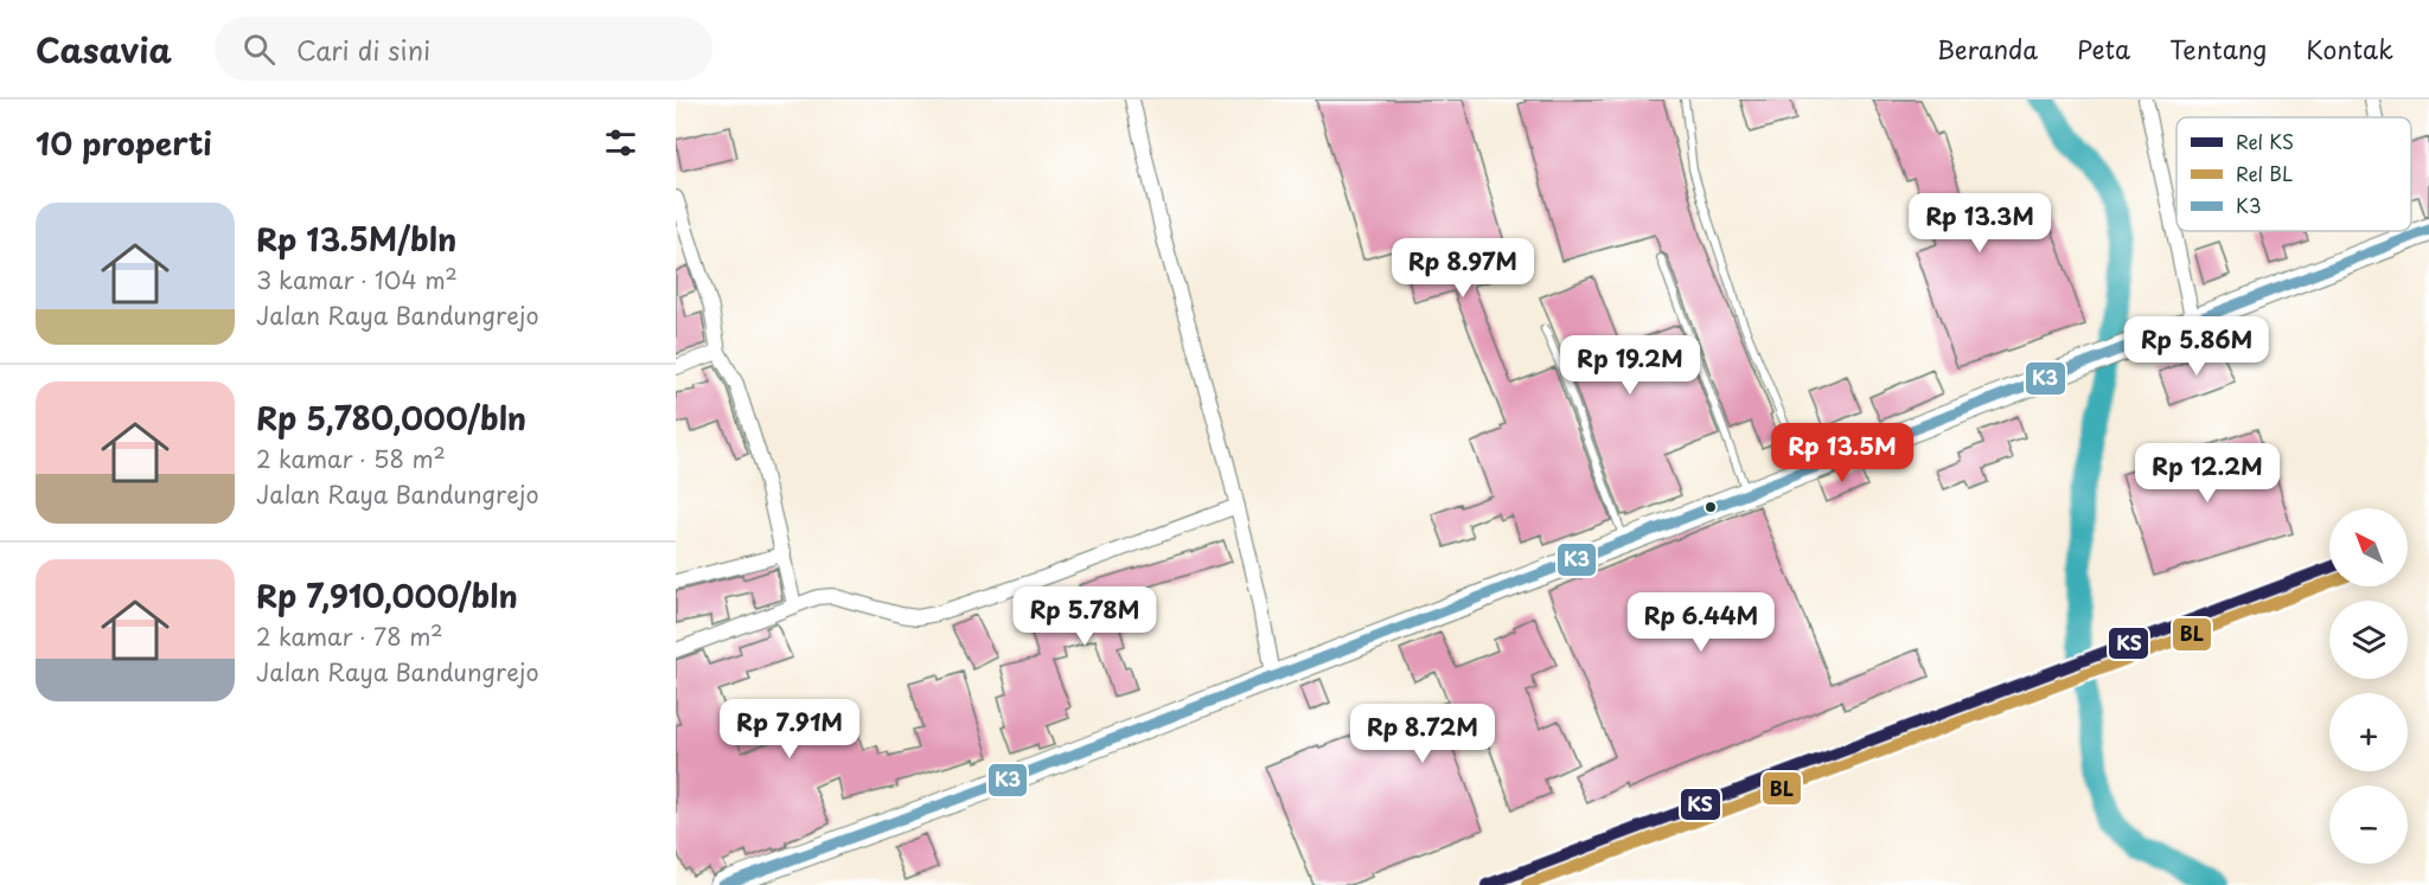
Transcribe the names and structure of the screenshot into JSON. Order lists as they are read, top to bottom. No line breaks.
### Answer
{"lines":["transit line K3","rail line KS","rail line BL"],"legend":["Rel KS","Rel BL","K3"],"north":"top left","page":{"header":"Casavia","search":"Cari di sini","nav":["Beranda","Peta","Tentang","Kontak"],"heading":"10 properti","list":[{"name":"Rp 13.5M/bln","note":"3 kamar · 104 m² · Jalan Raya Bandungrejo"},{"name":"Rp 5,780,000/bln","note":"2 kamar · 58 m² · Jalan Raya Bandungrejo"},{"name":"Rp 7,910,000/bln","note":"2 kamar · 78 m² · Jalan Raya Bandungrejo"}],"price":["Rp 13.3M","Rp 8.97M","Rp 5.86M","Rp 19.2M","Rp 13.5M","Rp 12.2M","Rp 5.78M","Rp 6.44M","Rp 7.91M","Rp 8.72M"],"map_buttons":["+","−"]}}
